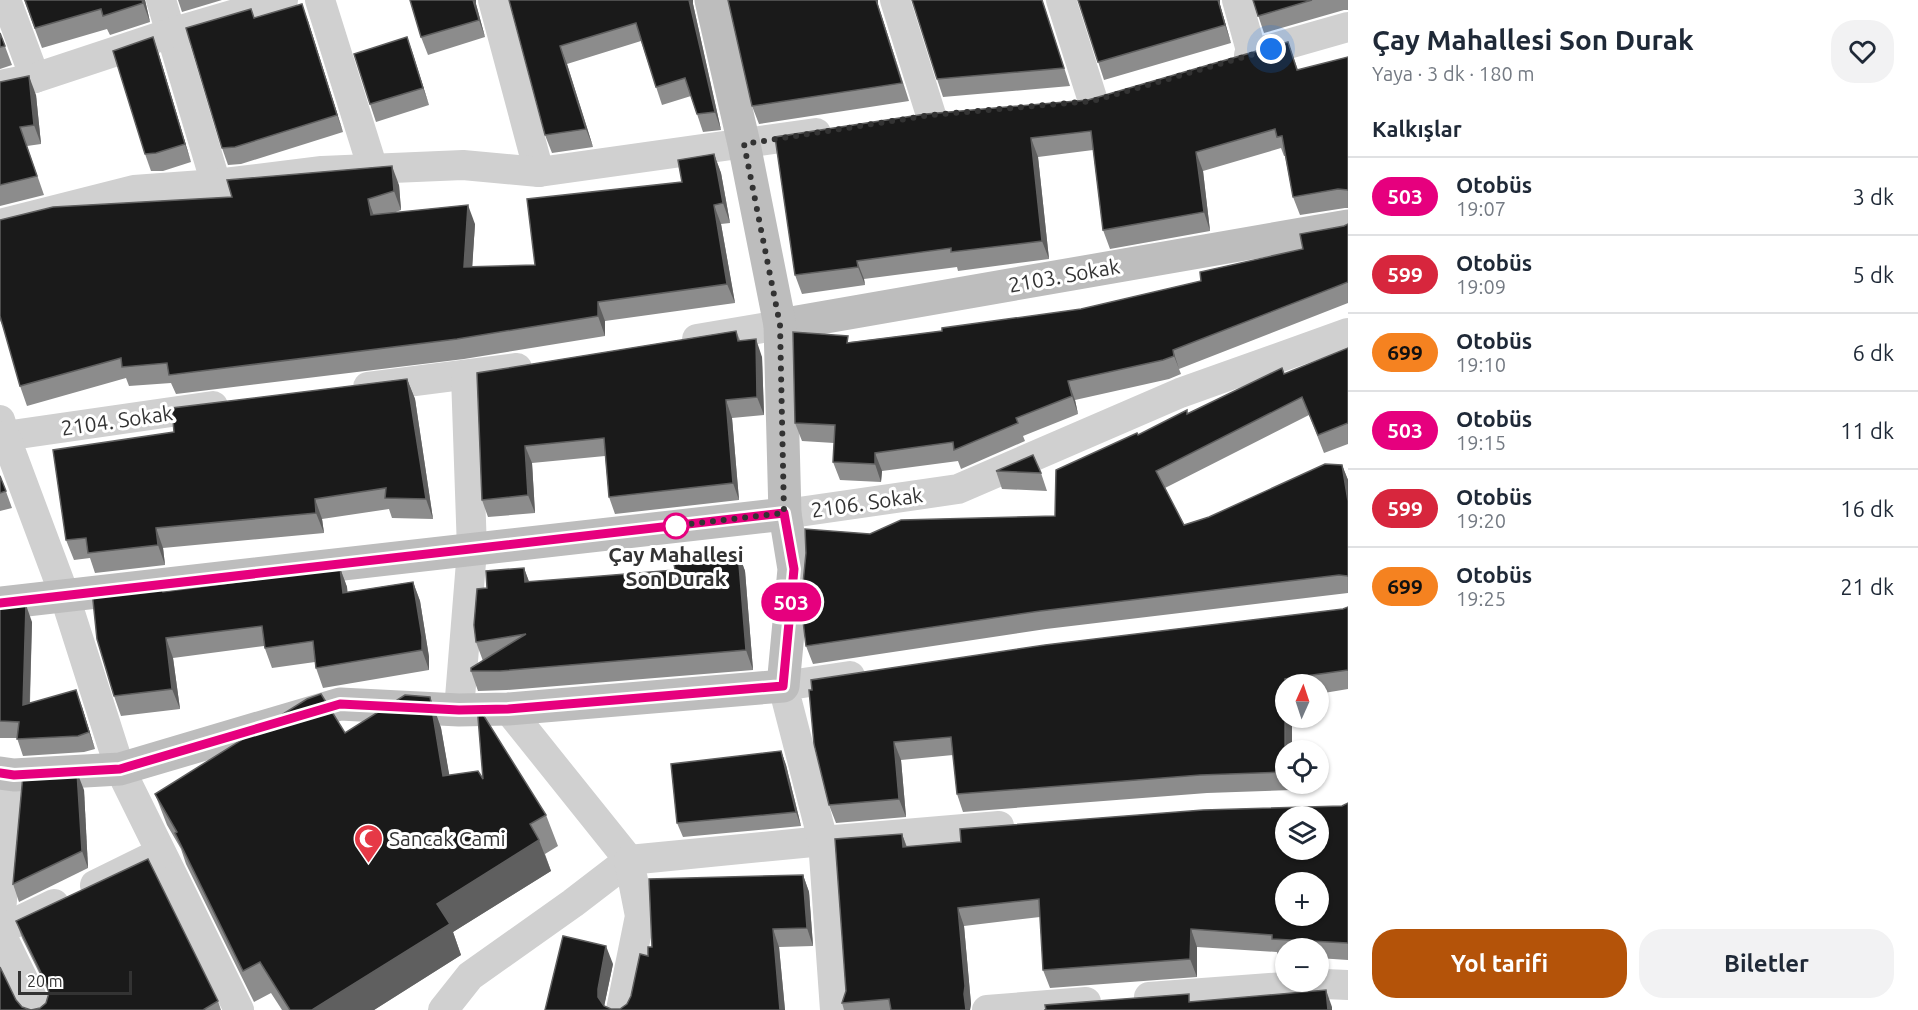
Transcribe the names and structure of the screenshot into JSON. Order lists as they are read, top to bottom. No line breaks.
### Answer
{"streets":{"main road":["2103. Sokak","2106. Sokak"],"street":["2104. Sokak"]},"places":{"other":["Çay Mahallesi Son Durak"],"mosque":["Sancak Cami"]},"lines":["bus line 503"],"scale_bar":"20 m","north":"top","page":{"on_map":"503","heading":[["Çay Mahallesi Son Durak","Yaya · 3 dk · 180 m"],"Kalkışlar"],"list":[{"mark":"503","name":"Otobüs","note":"19:07","value":"3 dk"},{"mark":"599","name":"Otobüs","note":"19:09","value":"5 dk"},{"mark":"699","name":"Otobüs","note":"19:10","value":"6 dk"},{"mark":"503","name":"Otobüs","note":"19:15","value":"11 dk"},{"mark":"599","name":"Otobüs","note":"19:20","value":"16 dk"},{"mark":"699","name":"Otobüs","note":"19:25","value":"21 dk"}],"map_buttons":["+","−"],"buttons":["Yol tarifi","Biletler"],"scale":"20 m"}}
